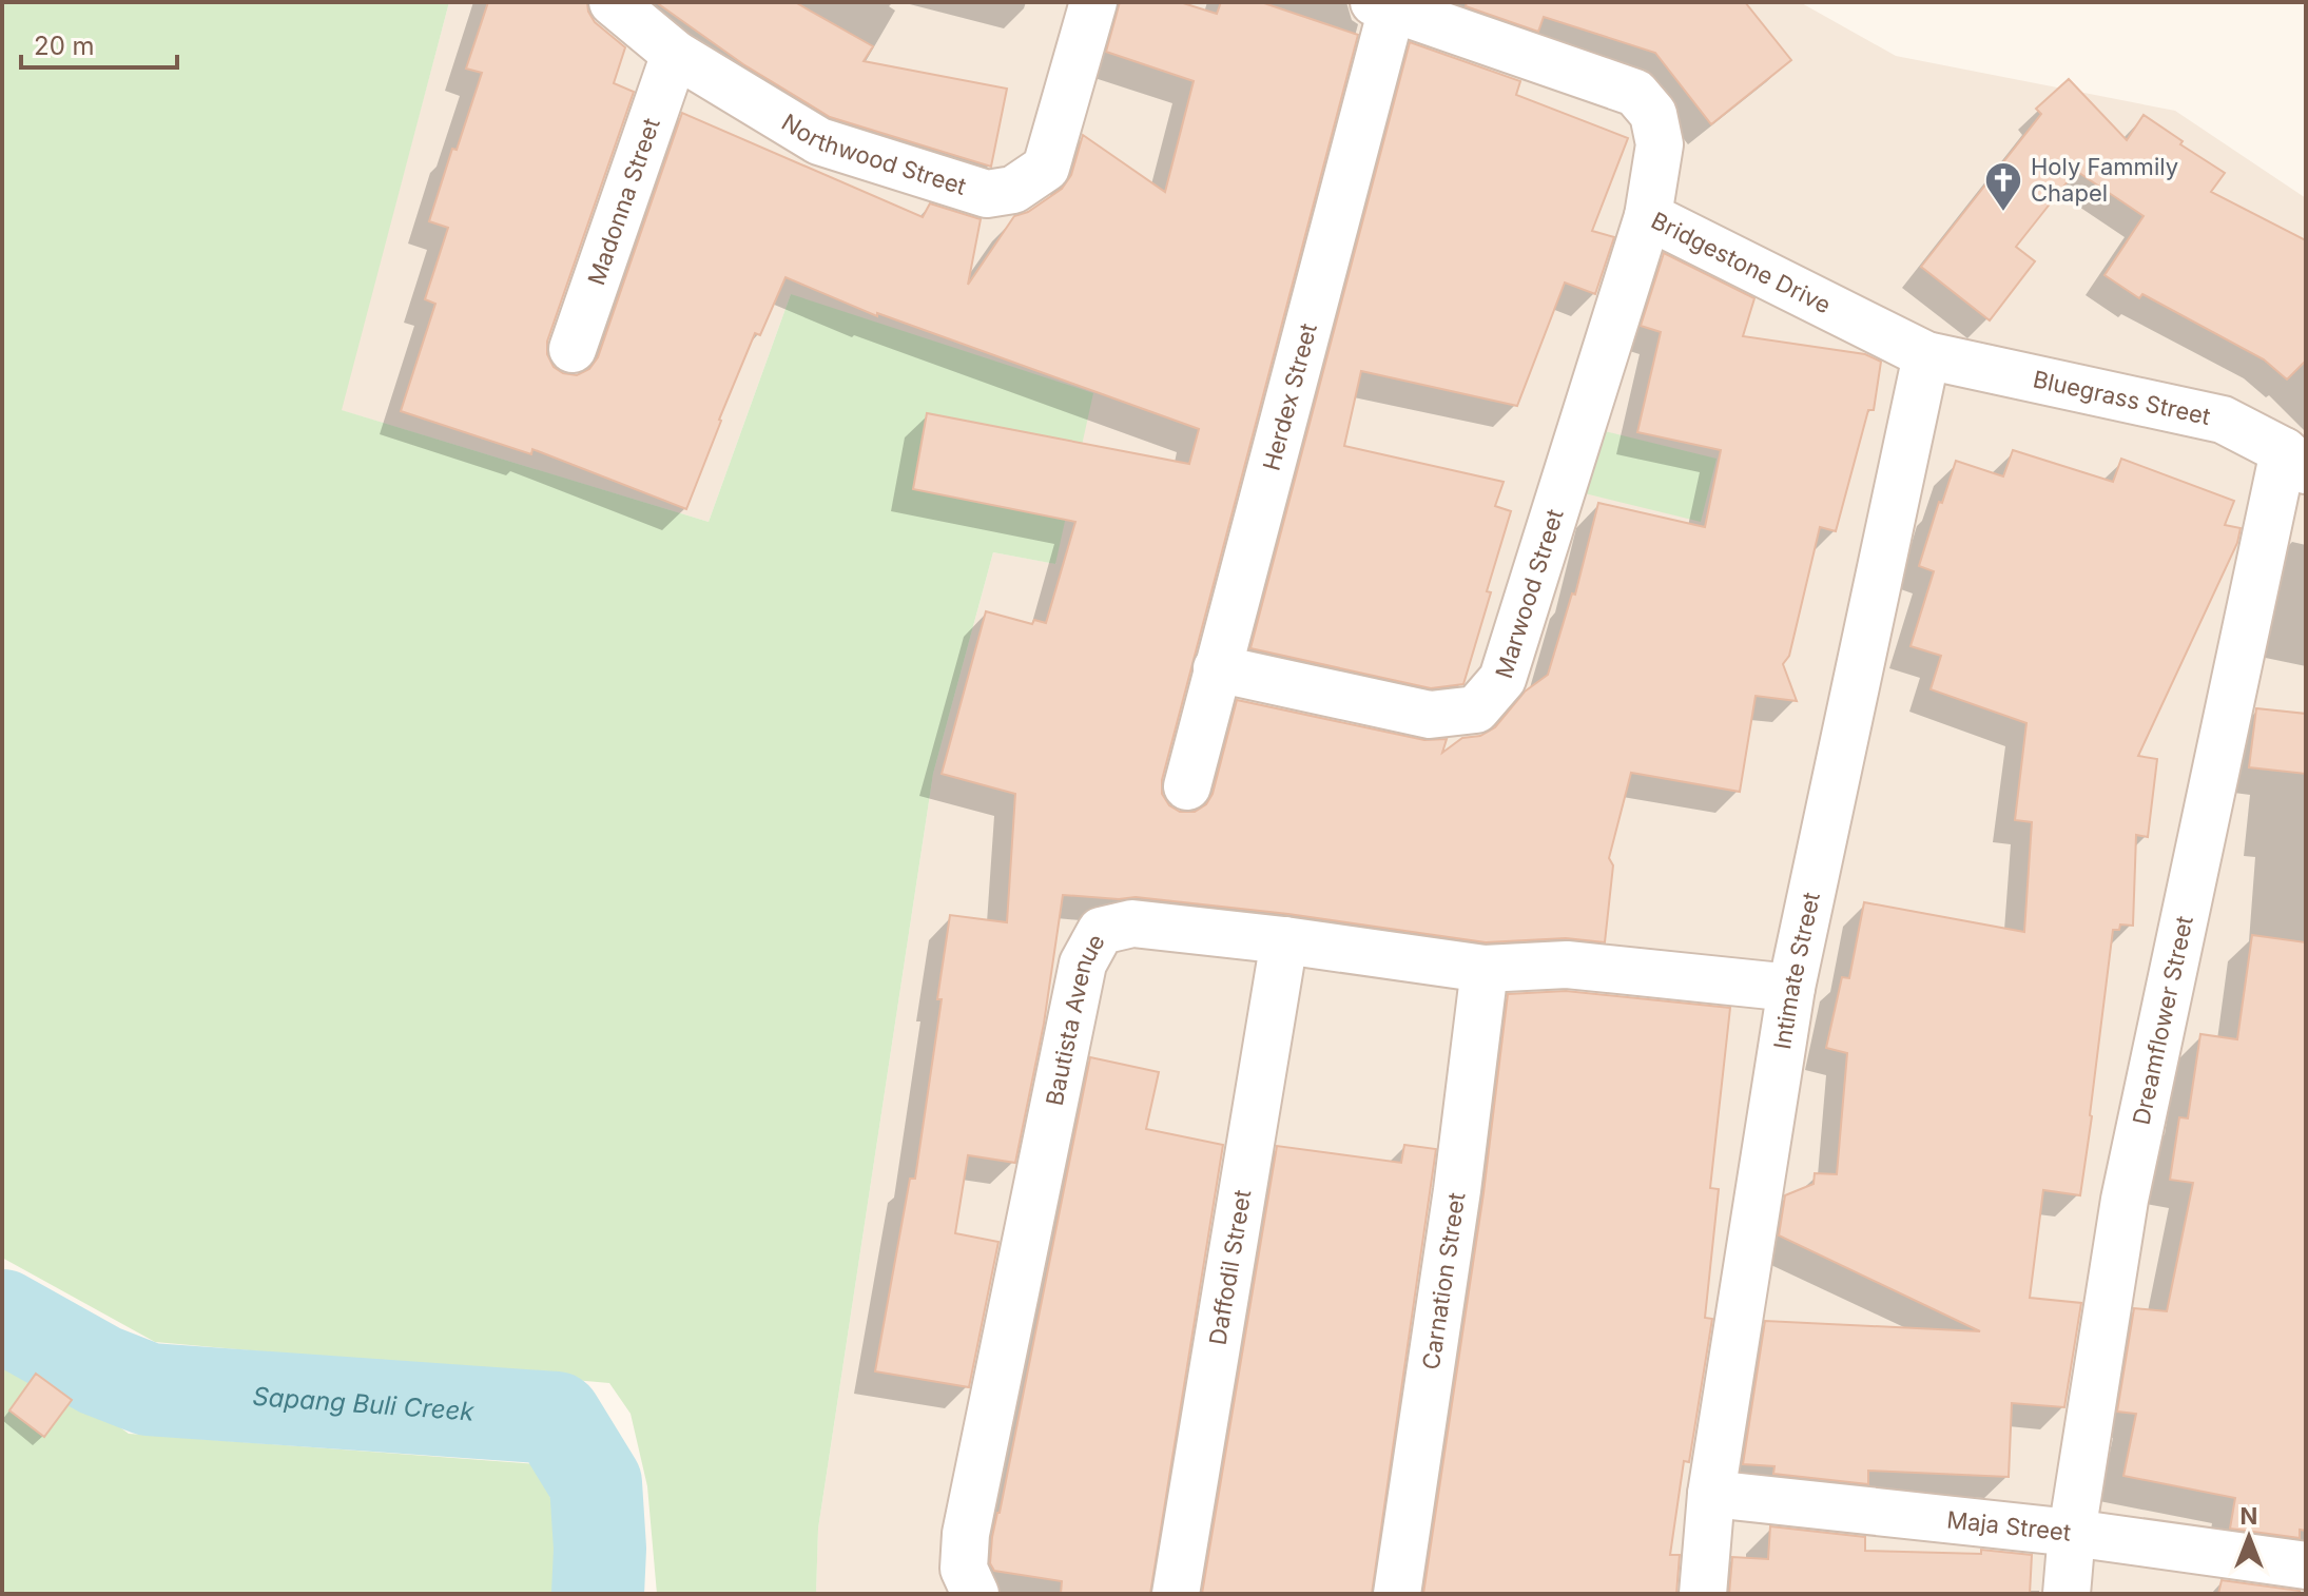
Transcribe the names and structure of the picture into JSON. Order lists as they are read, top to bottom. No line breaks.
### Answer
{"streets":{"street":["Northwood Street","Madonna Street","Bridgestone Drive","Herdex Street","Bluegrass Street","Marwood Street","Intimate Street","Dreamflower Street","Bautista Avenue","Daffodil Street","Carnation Street","Maja Street"]},"crossings":[["Northwood Street","Madonna Street"],["Bridgestone Drive","Herdex Street"],["Bridgestone Drive","Bluegrass Street"],["Bridgestone Drive","Marwood Street"],["Bridgestone Drive","Intimate Street"],["Herdex Street","Marwood Street"],["Bluegrass Street","Intimate Street"],["Bluegrass Street","Dreamflower Street"],["Intimate Street","Bautista Avenue"],["Intimate Street","Maja Street"],["Dreamflower Street","Maja Street"],["Bautista Avenue","Daffodil Street"],["Bautista Avenue","Carnation Street"]],"water":["Sapang Buli Creek"],"places":{"church":["Holy Fammily Chapel"]},"scale_bar":"20 m","north":"top"}
